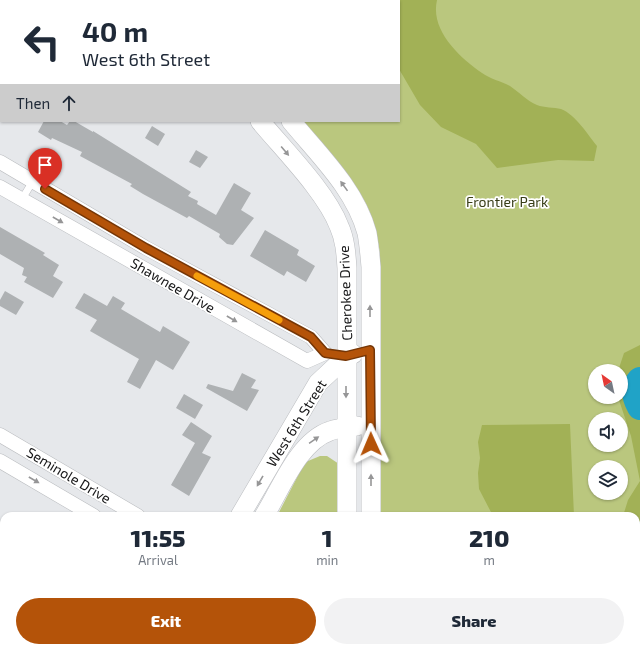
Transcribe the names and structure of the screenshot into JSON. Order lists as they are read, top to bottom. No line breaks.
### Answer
{"streets":{"main road":["Cherokee Drive","West 6th Street"],"street":["Shawnee Drive","Seminole Drive"]},"crossings":[["Cherokee Drive","West 6th Street"]],"parks":["Frontier Park"],"north":"top left","page":{"turn":["40 m","West 6th Street"],"then":"Then","eta":["11:55","Arrival","1","min","210","m"],"buttons":["Exit","Share"]}}
